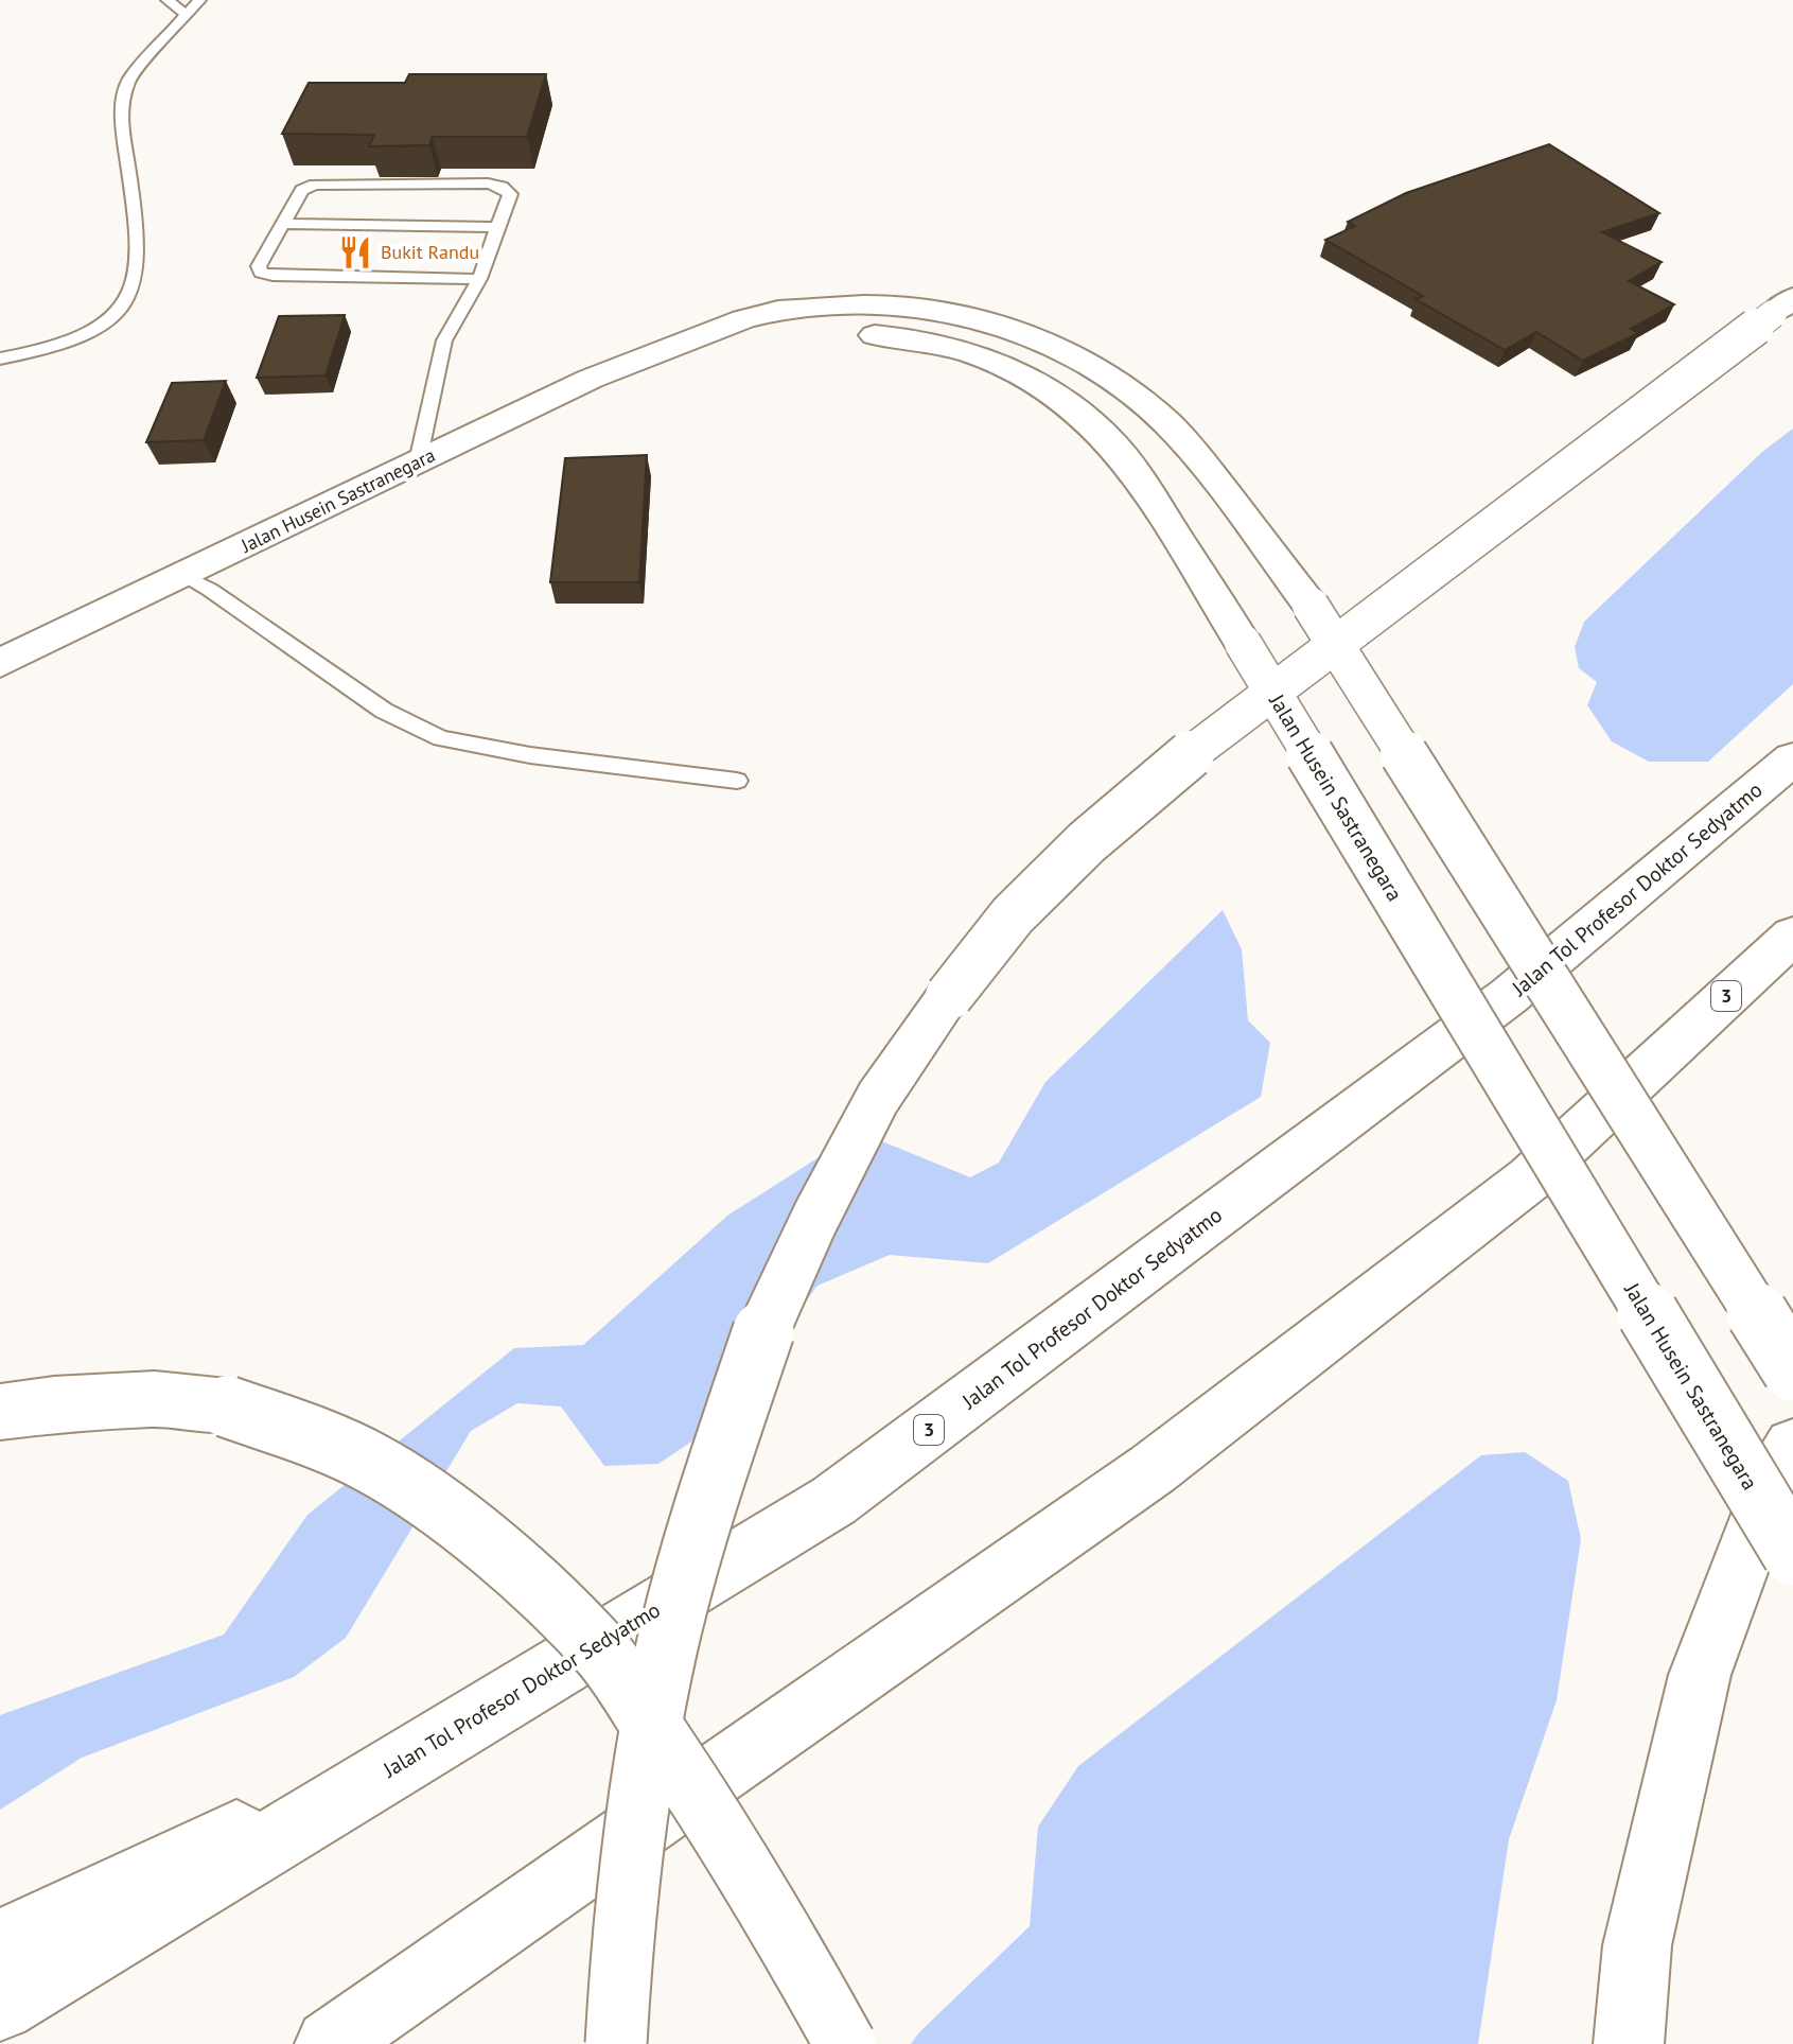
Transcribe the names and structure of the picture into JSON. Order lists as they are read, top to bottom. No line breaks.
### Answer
{"streets":{"main road":["Jalan Husein Sastranegara","Jalan Tol Profesor Doktor Sedyatmo","3"]},"places":{"restaurant":["Bukit Randu"]}}
